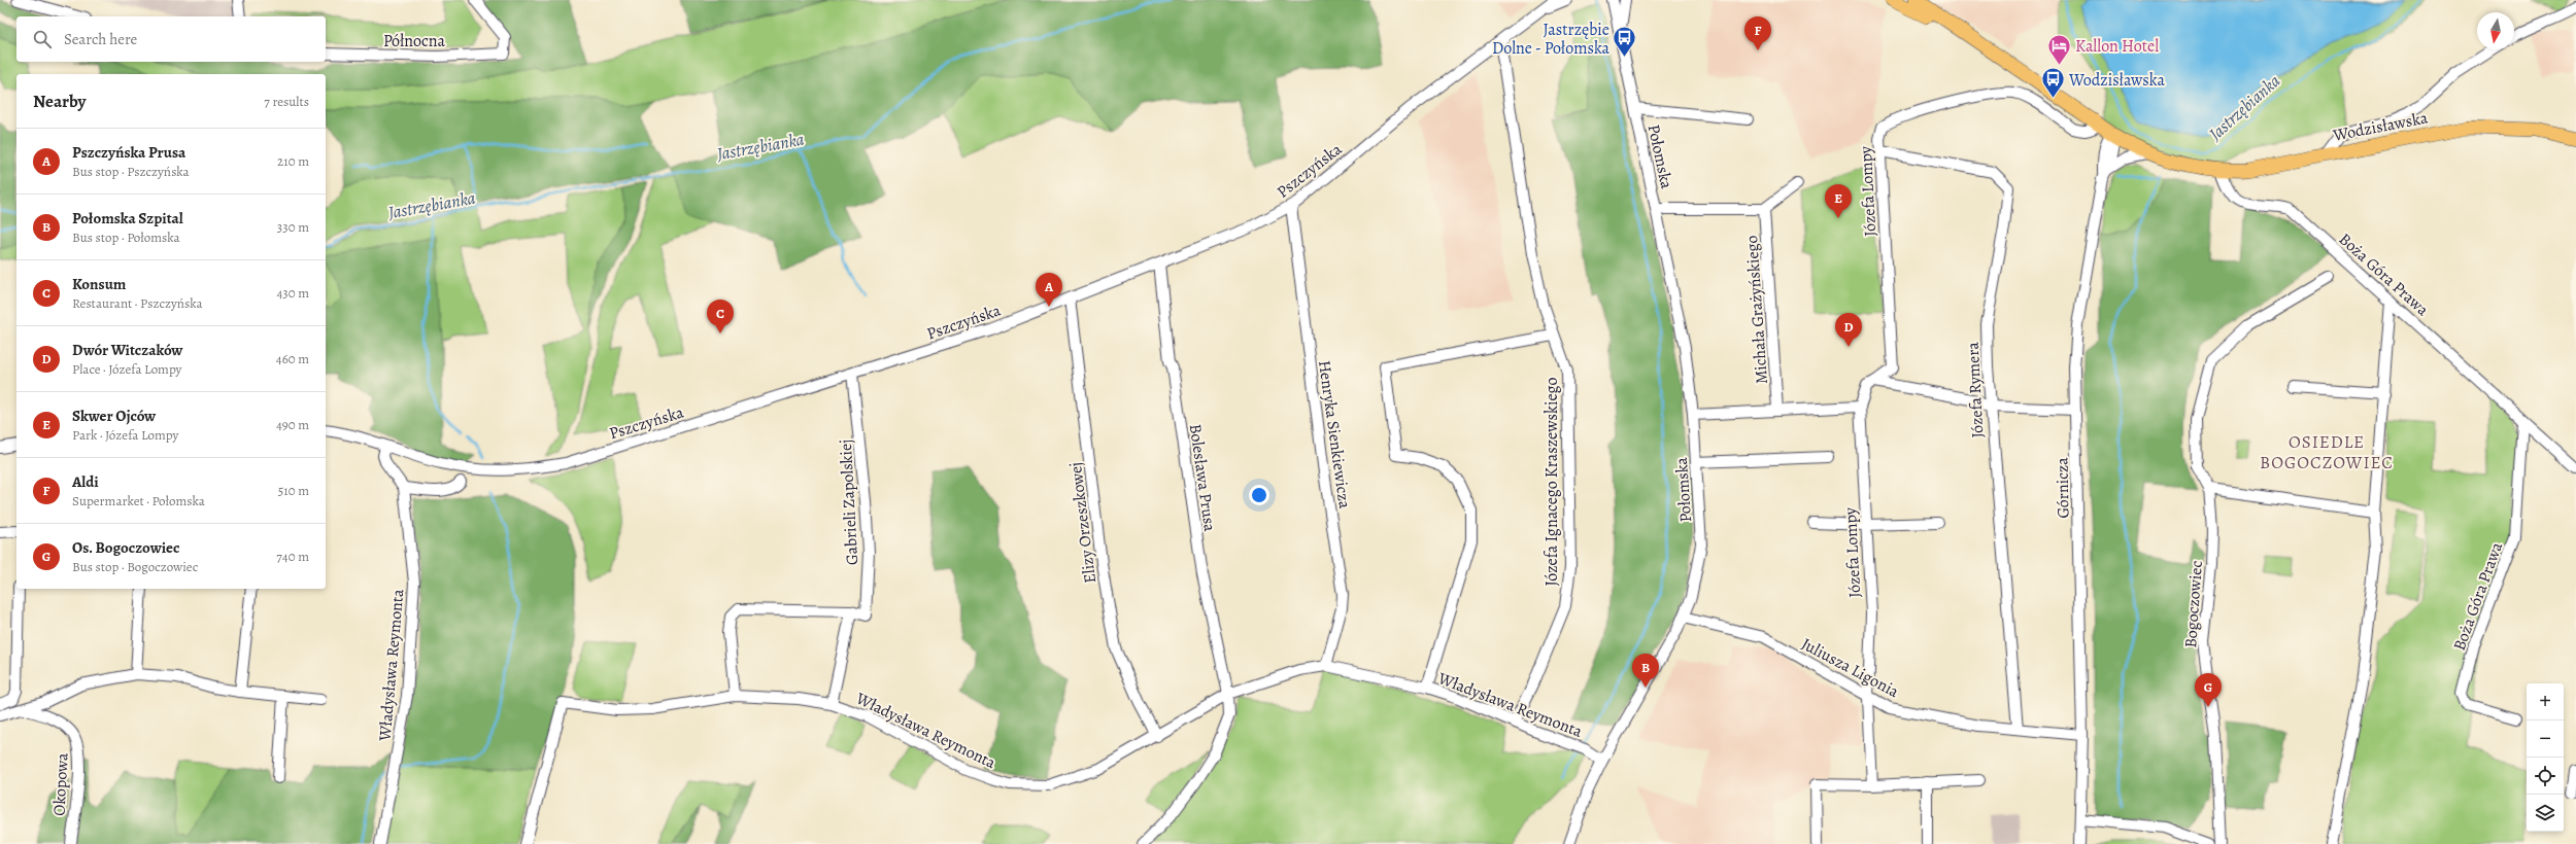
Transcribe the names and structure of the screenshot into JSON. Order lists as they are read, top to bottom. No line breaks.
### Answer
{"streets":{"main road":["Wodzisławska"],"street":["Północna","Połomska","Pszczyńska","Józefa Lompy","Boża Góra Prawa","Michała Grażyńskiego","Józefa Rymera","Henryka Sienkiewicza","Bolesława Prusa","Józefa Ignacego Kraszewskiego","Górnicza","Gabrieli Zapolskiej","Elizy Orzeszkowej","Bogoczowiec","Władysława Reymonta","Juliusza Ligonia","Okopowa"]},"crossings":[["Wodzisławska","Józefa Lompy"],["Wodzisławska","Boża Góra Prawa"],["Wodzisławska","Górnicza"],["Połomska","Władysława Reymonta"],["Połomska","Juliusza Ligonia"],["Pszczyńska","Henryka Sienkiewicza"],["Pszczyńska","Bolesława Prusa"],["Pszczyńska","Józefa Ignacego Kraszewskiego"],["Pszczyńska","Gabrieli Zapolskiej"],["Pszczyńska","Elizy Orzeszkowej"],["Pszczyńska","Władysława Reymonta"],["Józefa Lompy","Józefa Rymera"],["Józefa Lompy","Juliusza Ligonia"],["Józefa Rymera","Juliusza Ligonia"],["Henryka Sienkiewicza","Władysława Reymonta"],["Bolesława Prusa","Władysława Reymonta"],["Józefa Ignacego Kraszewskiego","Władysława Reymonta"],["Górnicza","Juliusza Ligonia"],["Gabrieli Zapolskiej","Władysława Reymonta"],["Elizy Orzeszkowej","Władysława Reymonta"]],"districts":["OSIEDLE BOGOCZOWIEC"],"water":["Jastrzębianka"],"places":{"bus stop":["Jastrzębie Dolne - Połomska","Wodzisławska"],"hotel":["Kallon Hotel"]},"north":"bottom","page":{"pins":["F","E","A","C","D","B","G"],"search":"Search here","heading":["Nearby","7 results"],"list":[{"mark":"A","name":"Pszczyńska Prusa","note":"Bus stop · Pszczyńska","value":"210 m"},{"mark":"B","name":"Połomska Szpital","note":"Bus stop · Połomska","value":"330 m"},{"mark":"C","name":"Konsum","note":"Restaurant · Pszczyńska","value":"430 m"},{"mark":"D","name":"Dwór Witczaków","note":"Place · Józefa Lompy","value":"460 m"},{"mark":"E","name":"Skwer Ojców","note":"Park · Józefa Lompy","value":"490 m"},{"mark":"F","name":"Aldi","note":"Supermarket · Połomska","value":"510 m"},{"mark":"G","name":"Os. Bogoczowiec","note":"Bus stop · Bogoczowiec","value":"740 m"}],"map_buttons":["+","−"]}}
